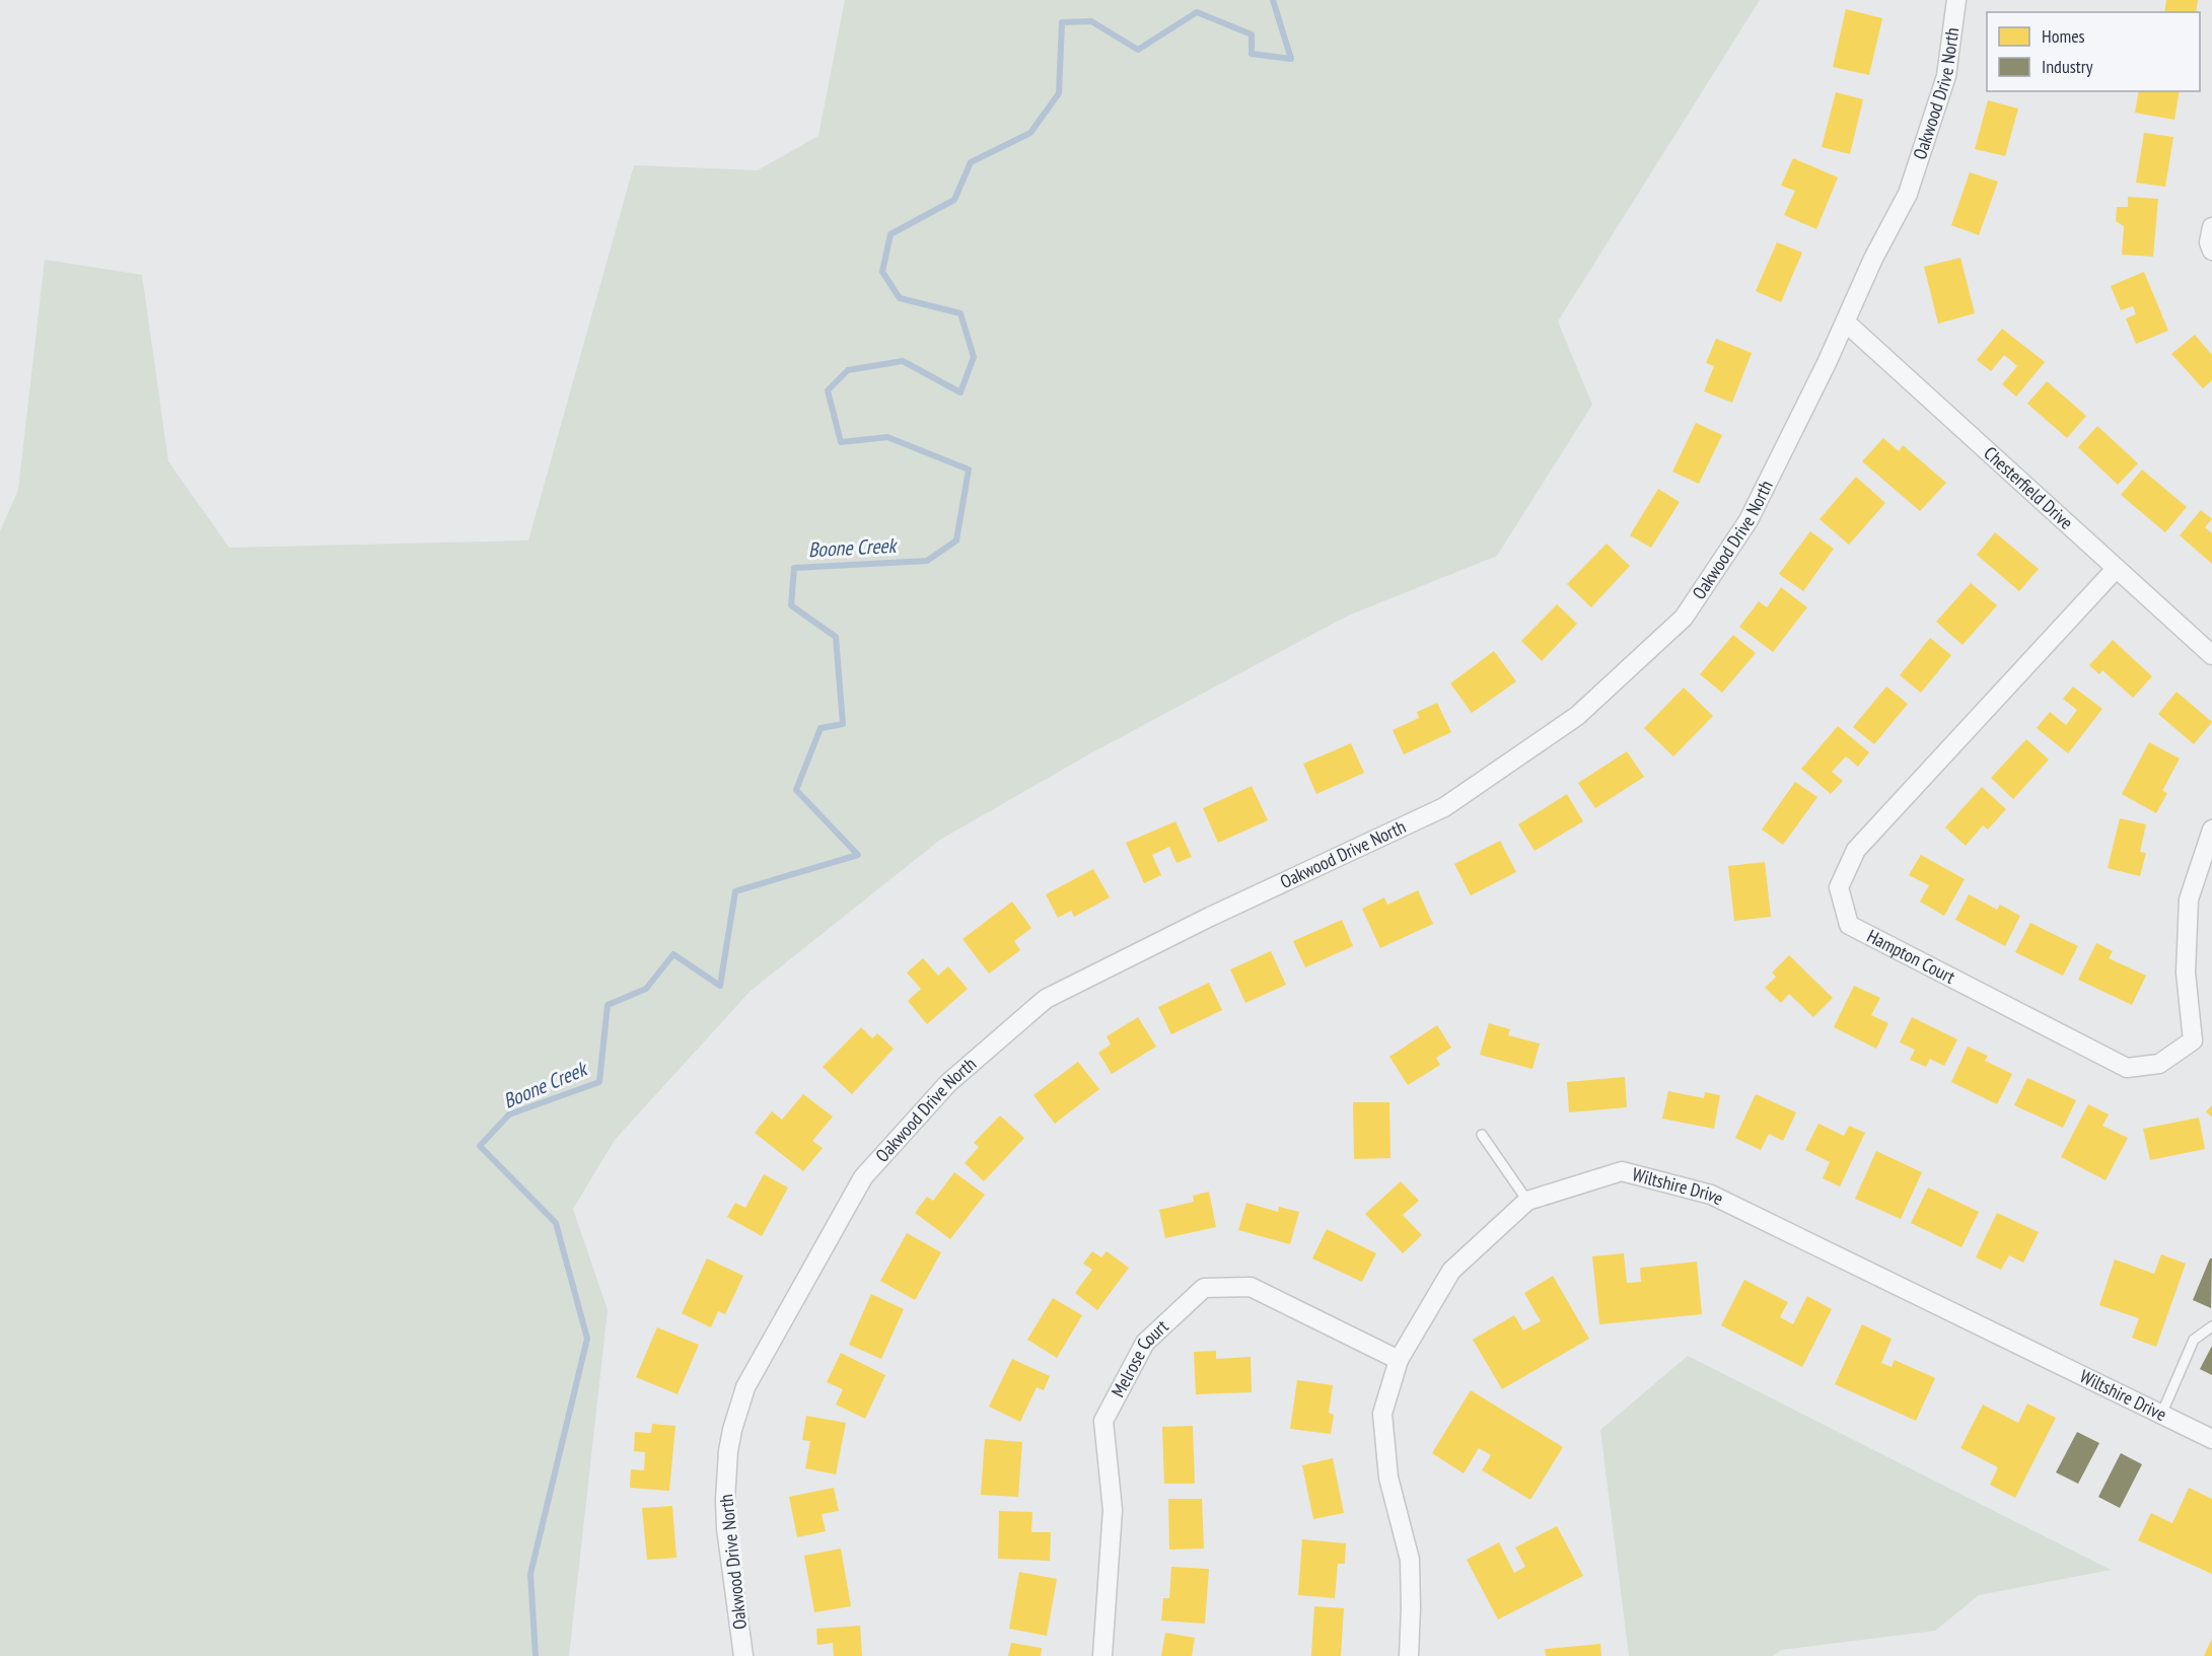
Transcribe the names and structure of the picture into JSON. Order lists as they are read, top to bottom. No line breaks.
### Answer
{"streets":{"street":["Oakwood Drive North","Chesterfield Drive","Hampton Court","Wiltshire Drive","Melrose Court"]},"crossings":[["Oakwood Drive North","Chesterfield Drive"],["Chesterfield Drive","Hampton Court"],["Wiltshire Drive","Melrose Court"]],"water":["Boone Creek"],"legend":["Homes","Industry"]}
